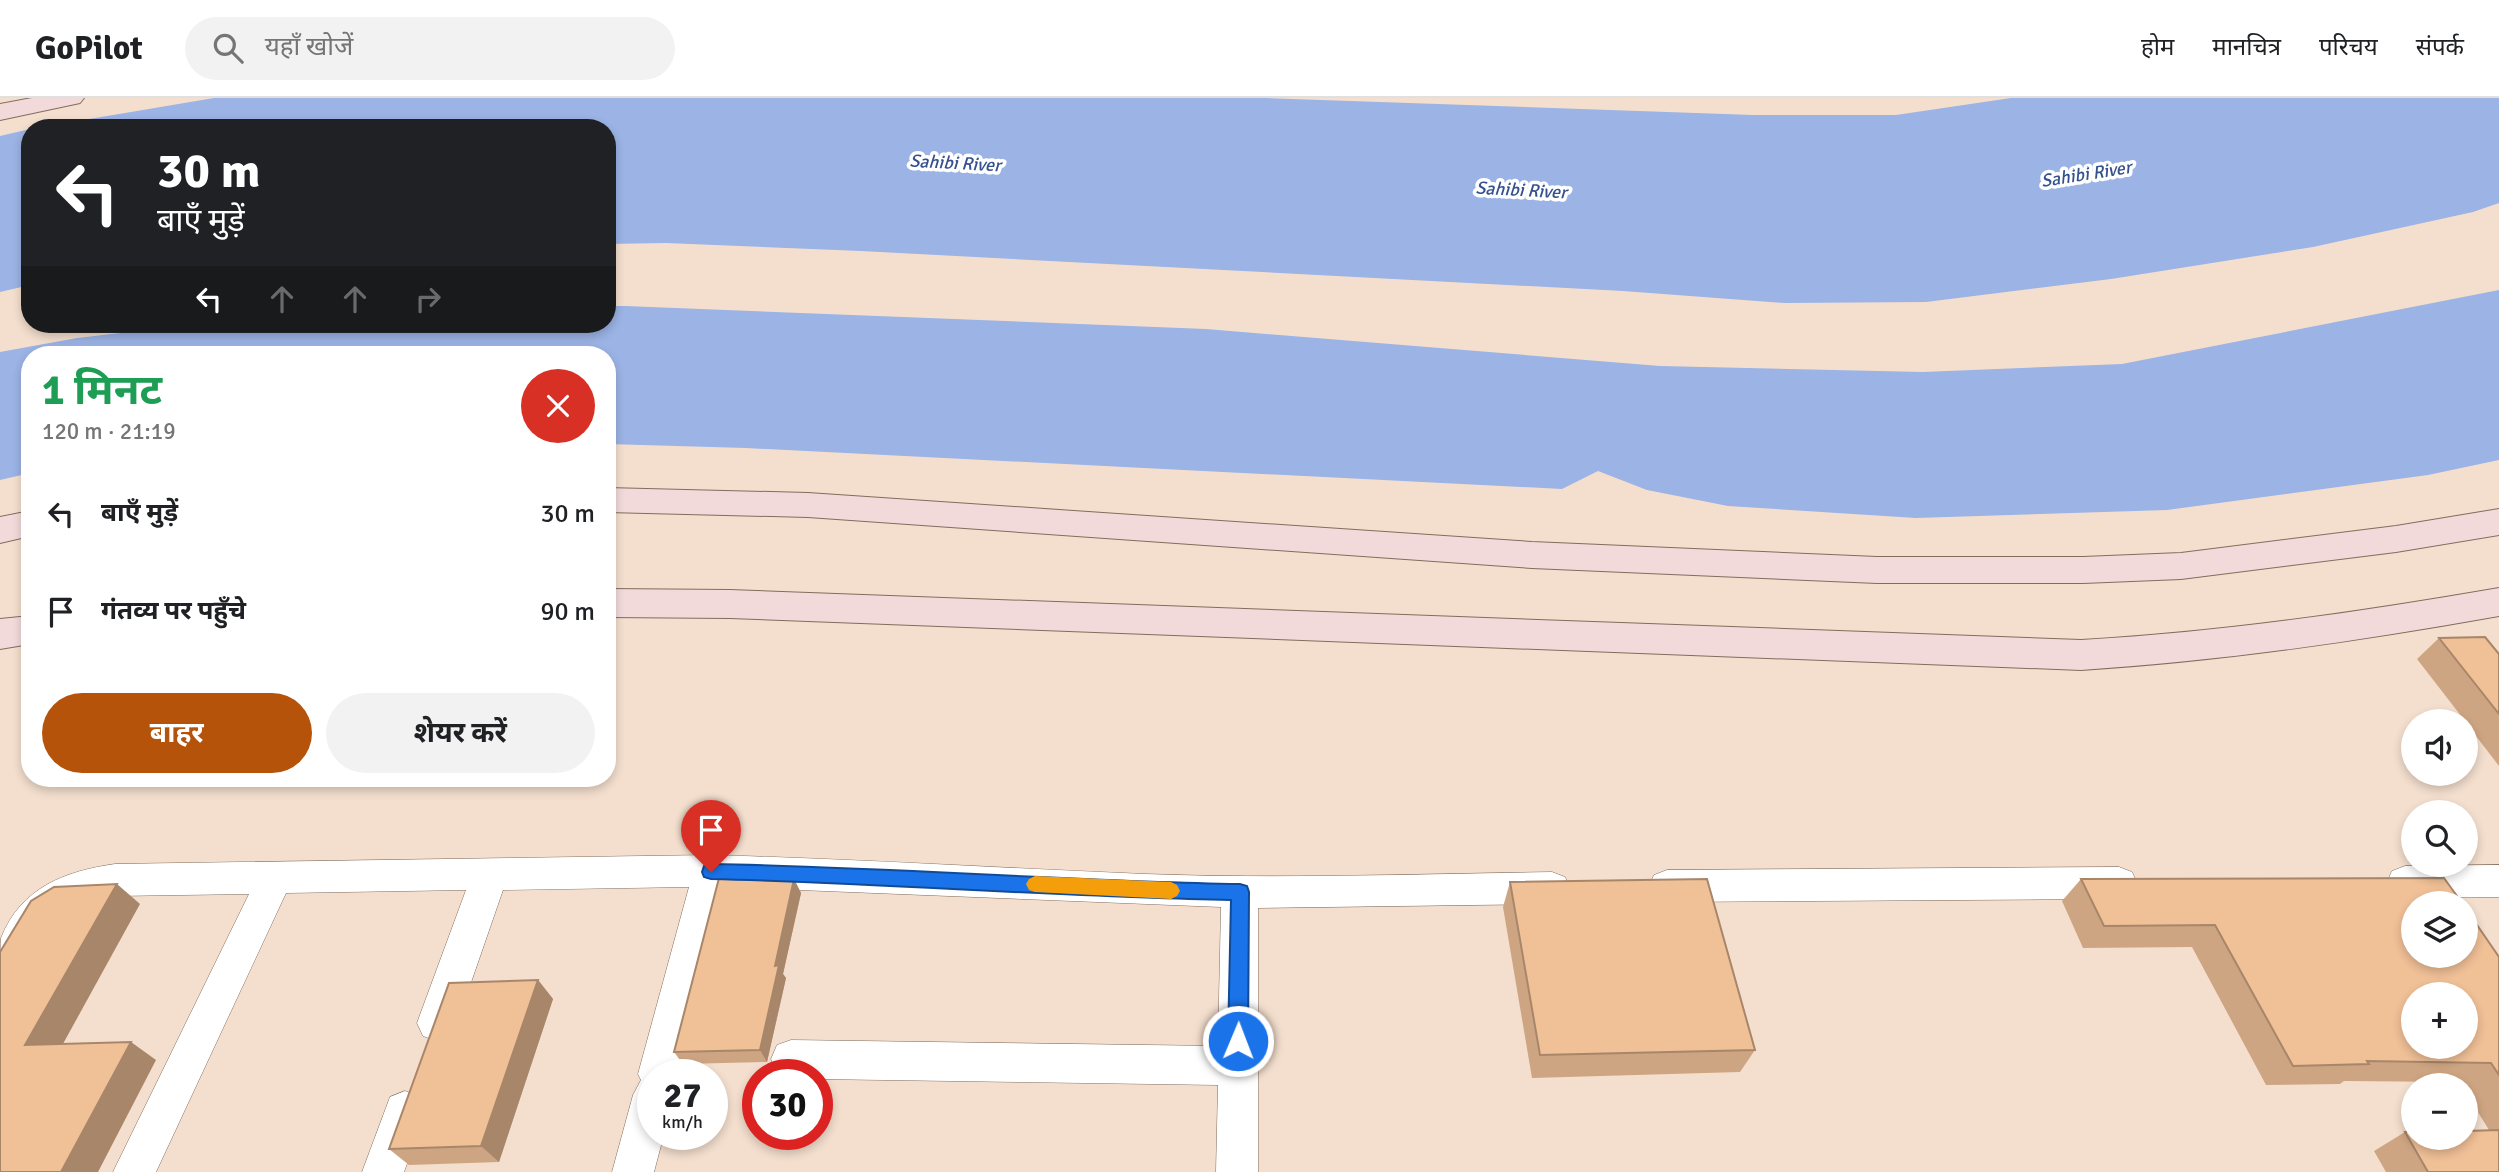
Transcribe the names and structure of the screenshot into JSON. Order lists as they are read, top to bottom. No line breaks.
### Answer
{"water":["Sahibi River"],"page":{"header":"GoPilot","search":"यहाँ खोजें","nav":["होम","मानचित्र","परिचय","संपर्क"],"turn":["30 m","बाएँ मुड़ें"],"heading":["1 मिनट","120 m · 21:19"],"list":[{"name":"बाएँ मुड़ें","value":"30 m"},{"name":"गंतव्य पर पहुँचे","value":"90 m"}],"buttons":["बाहर","शेयर करें"],"map_buttons":["+","−"],"speed":"27 km/h","limit":"30"}}
